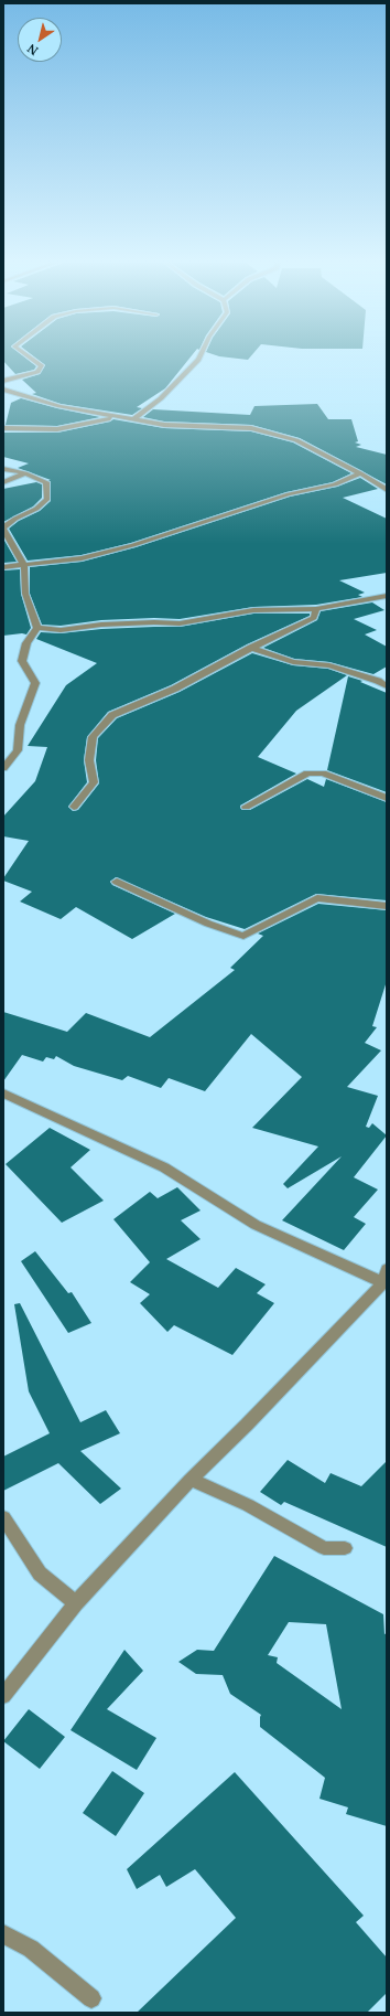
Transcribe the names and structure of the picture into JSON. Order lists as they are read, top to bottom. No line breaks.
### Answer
{"north":"bottom left"}
